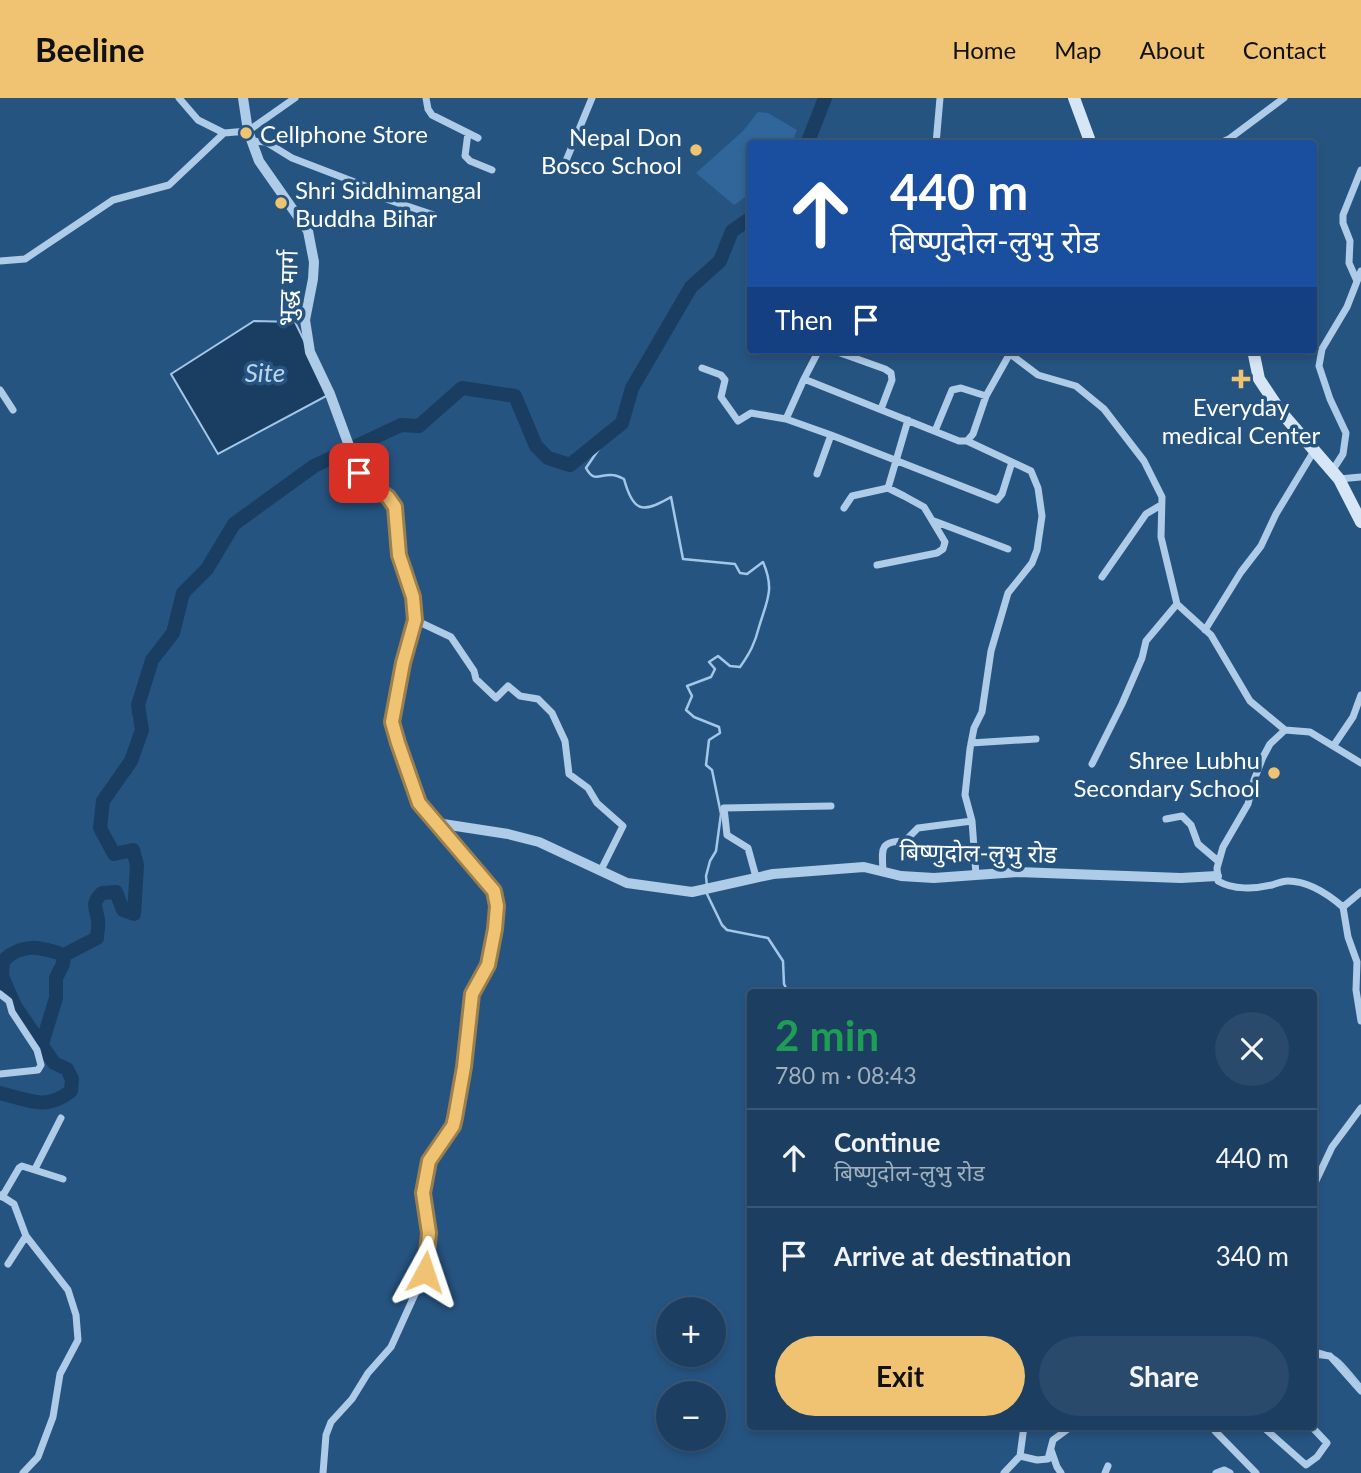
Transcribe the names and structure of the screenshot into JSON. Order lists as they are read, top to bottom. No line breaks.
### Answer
{"streets":{"street":["भुद्ध मार्ग","बिष्णुदोल-लुभु रोड"]},"water":["Site"],"places":{"other":["Cellphone Store","Nepal Don Bosco School","Shri Siddhimangal Buddha Bihar","Shree Lubhu Secondary School"],"health":["Everyday medical Center"]},"page":{"header":"Beeline","nav":["Home","Map","About","Contact"],"turn":["440 m","बिष्णुदोल-लुभु रोड"],"then":"Then","heading":["2 min","780 m · 08:43"],"list":[{"name":"Continue","note":"बिष्णुदोल-लुभु रोड","value":"440 m"},{"name":"Arrive at destination","value":"340 m"}],"map_buttons":["+","−"],"buttons":["Exit","Share"]}}
